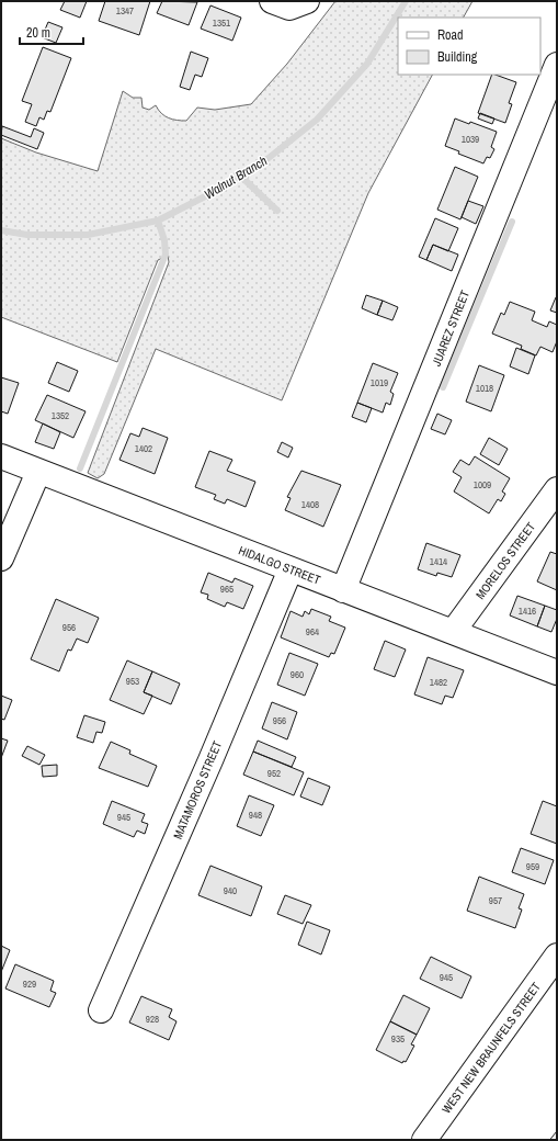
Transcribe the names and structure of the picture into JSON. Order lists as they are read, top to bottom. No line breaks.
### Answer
{"streets":{"street":["JUAREZ STREET","MORELOS STREET","HIDALGO STREET","MATAMOROS STREET","WEST NEW BRAUNFELS STREET"]},"crossings":[["JUAREZ STREET","HIDALGO STREET"],["MORELOS STREET","HIDALGO STREET"],["HIDALGO STREET","MATAMOROS STREET"]],"water":["Walnut Branch"],"house_numbers":["1347","1351","1039","1019","1018","1352","1402","1009","1408","1414","965","1416","956","964","960","953","1482","956","952","948","945","959","940","957","945","929","928","935"],"legend":["Road","Building"],"scale_bar":"20 m"}
